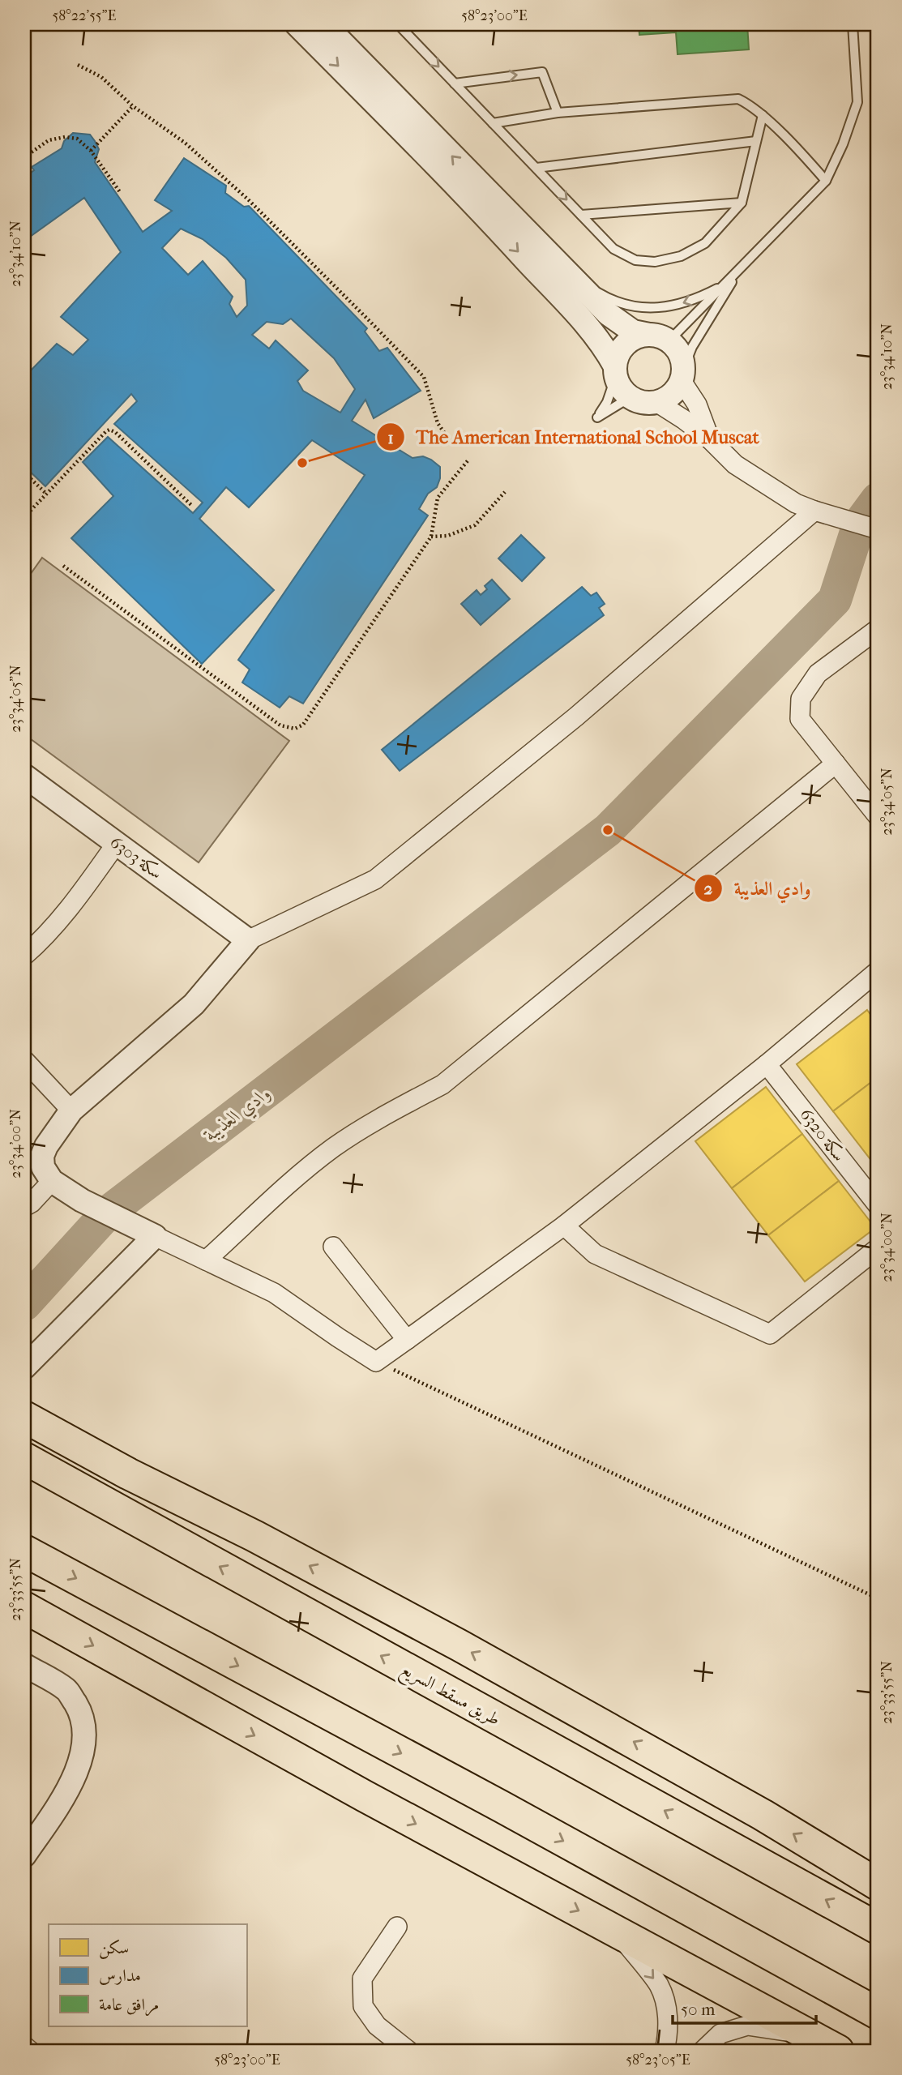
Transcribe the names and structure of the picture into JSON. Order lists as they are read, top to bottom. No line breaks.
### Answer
{"streets":{"highway":["طريق مسقط السريع"],"street":["سكة 6303","سكة 6320"]},"water":["وادي العذيبة"],"places":["The American International School Muscat","وادي العذيبة"],"legend":["سكن","مدارس","مرافق عامة"],"scale_bar":"50 m","coordinates":["58°22'55\"E","58°23'00\"E","23°34'10\"N","23°34'05\"N","23°34'00\"N","23°33'55\"N","58°23'05\"E"]}
